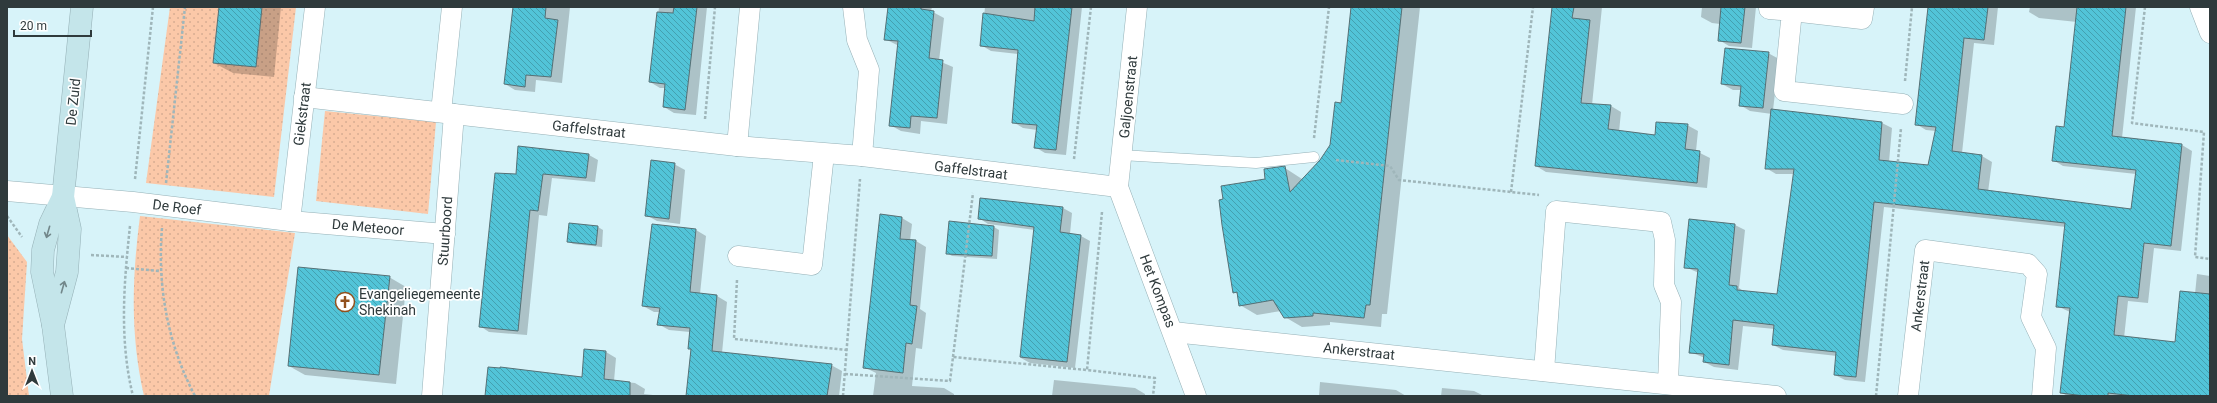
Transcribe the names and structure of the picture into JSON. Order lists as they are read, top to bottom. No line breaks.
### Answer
{"streets":{"street":["Galjoenstraat","De Zuid","Giekstraat","Gaffelstraat","De Roef","De Meteoor","Stuurboord","Het Kompas","Ankerstraat"]},"crossings":[["Galjoenstraat","Gaffelstraat"],["Galjoenstraat","Het Kompas"],["De Zuid","De Roef"],["Giekstraat","Gaffelstraat"],["Giekstraat","De Roef"],["Giekstraat","De Meteoor"],["Gaffelstraat","Stuurboord"],["Gaffelstraat","Het Kompas"],["De Roef","De Meteoor"],["De Meteoor","Stuurboord"],["Het Kompas","Ankerstraat"]],"places":{"church":["Evangeliegemeente Shekinah"]},"scale_bar":"20 m","north":"top"}
